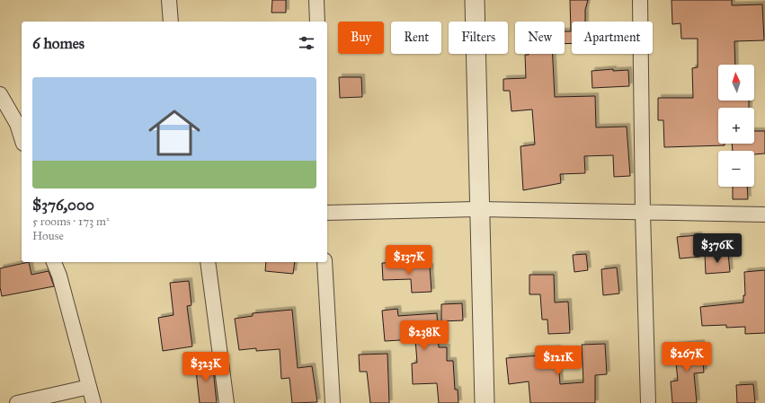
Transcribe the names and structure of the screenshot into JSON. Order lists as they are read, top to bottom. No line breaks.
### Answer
{"north":"top","page":{"chip":["Buy","Rent","Filters","New","Apartment"],"heading":"6 homes","map_buttons":["+","−"],"list":[{"name":"$376,000","note":"5 rooms · 173 m² · House"}],"price":["$376K","$137K","$238K","$267K","$121K","$323K"]}}
